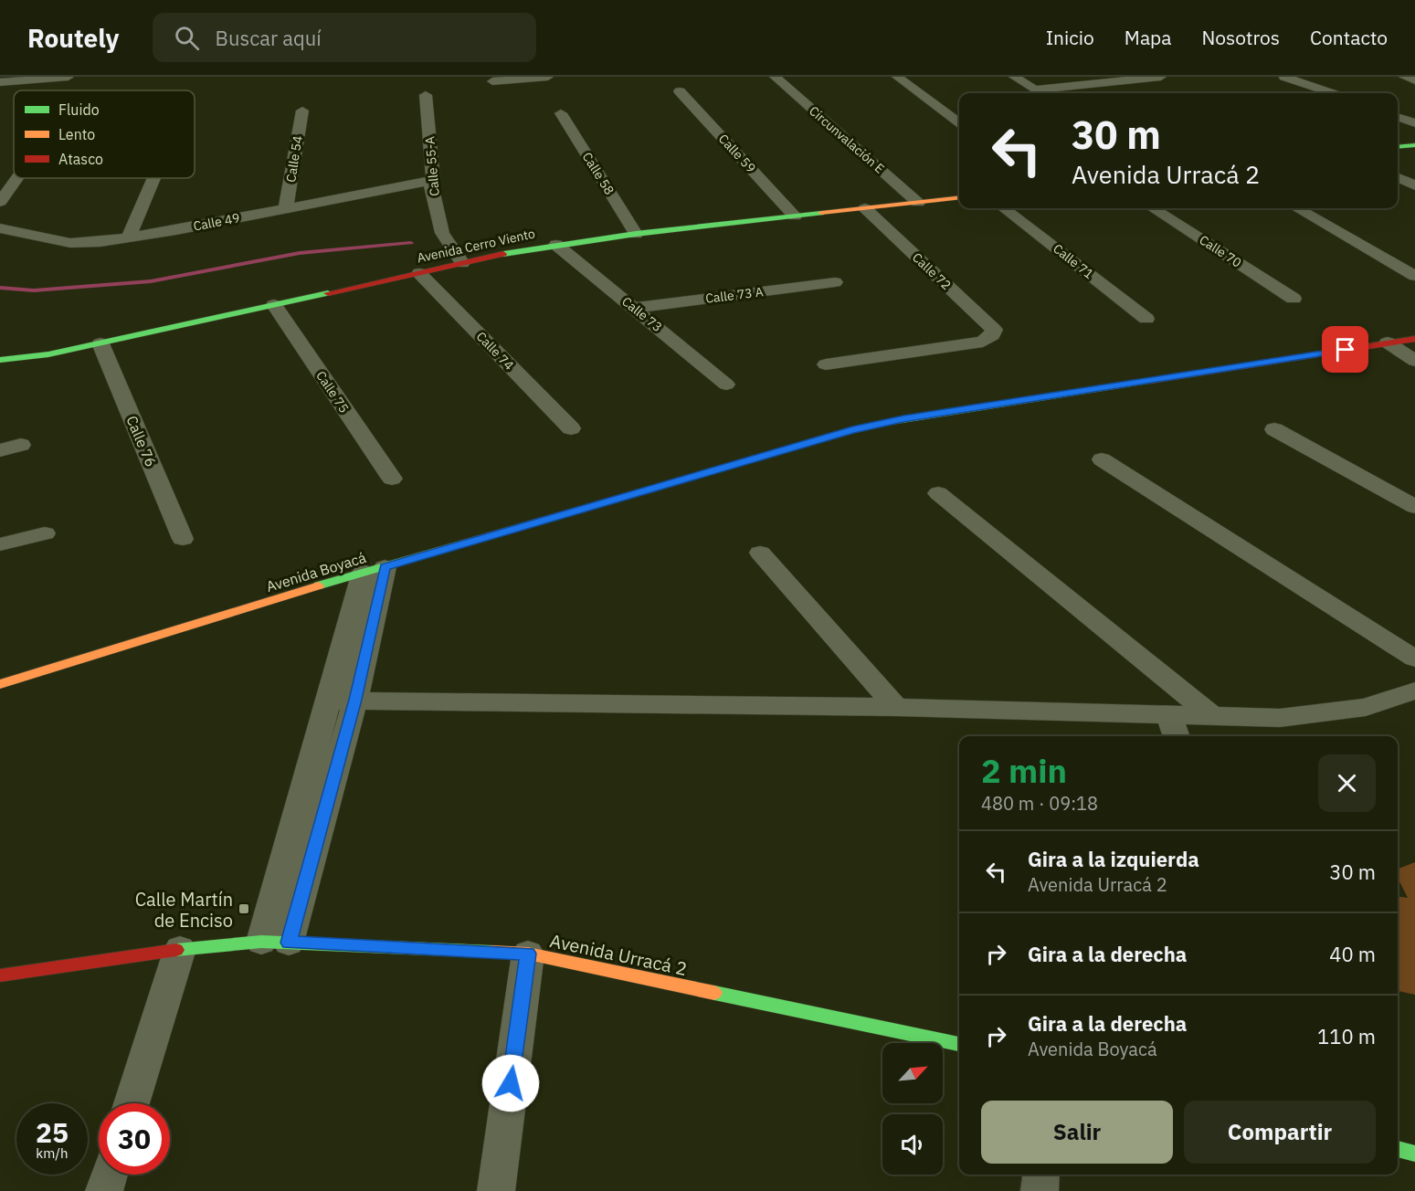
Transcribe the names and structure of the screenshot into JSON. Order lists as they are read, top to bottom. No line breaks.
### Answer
{"streets":{"street":["Circunvalación E","Calle 59","Calle 54","Calle 55-A","Calle 58","Calle 49","Avenida Cerro Viento","Calle 70","Calle 71","Calle 72","Calle 73 A","Calle 73","Calle 74","Calle 75","Calle 76","Avenida Boyacá","Avenida Urracá 2"]},"crossings":[["Circunvalación E","Avenida Cerro Viento"],["Calle 59","Avenida Cerro Viento"],["Calle 54","Calle 49"],["Calle 55-A","Calle 49"],["Calle 55-A","Avenida Cerro Viento"],["Calle 58","Avenida Cerro Viento"],["Avenida Cerro Viento","Calle 72"],["Avenida Cerro Viento","Calle 73"],["Avenida Cerro Viento","Calle 74"],["Avenida Cerro Viento","Calle 75"],["Avenida Cerro Viento","Calle 76"],["Calle 73 A","Calle 73"]],"places":{"transit":["Calle Martín de Enciso"]},"legend":["Fluido","Lento","Atasco"],"north":"top right","page":{"header":"Routely","search":"Buscar aquí","nav":["Inicio","Mapa","Nosotros","Contacto"],"turn":["30 m","Avenida Urracá 2"],"heading":["2 min","480 m · 09:18"],"list":[{"name":"Gira a la izquierda","note":"Avenida Urracá 2","value":"30 m"},{"name":"Gira a la derecha","value":"40 m"},{"name":"Gira a la derecha","note":"Avenida Boyacá","value":"110 m"}],"buttons":["Salir","Compartir"],"speed":"25 km/h","limit":"30"}}
